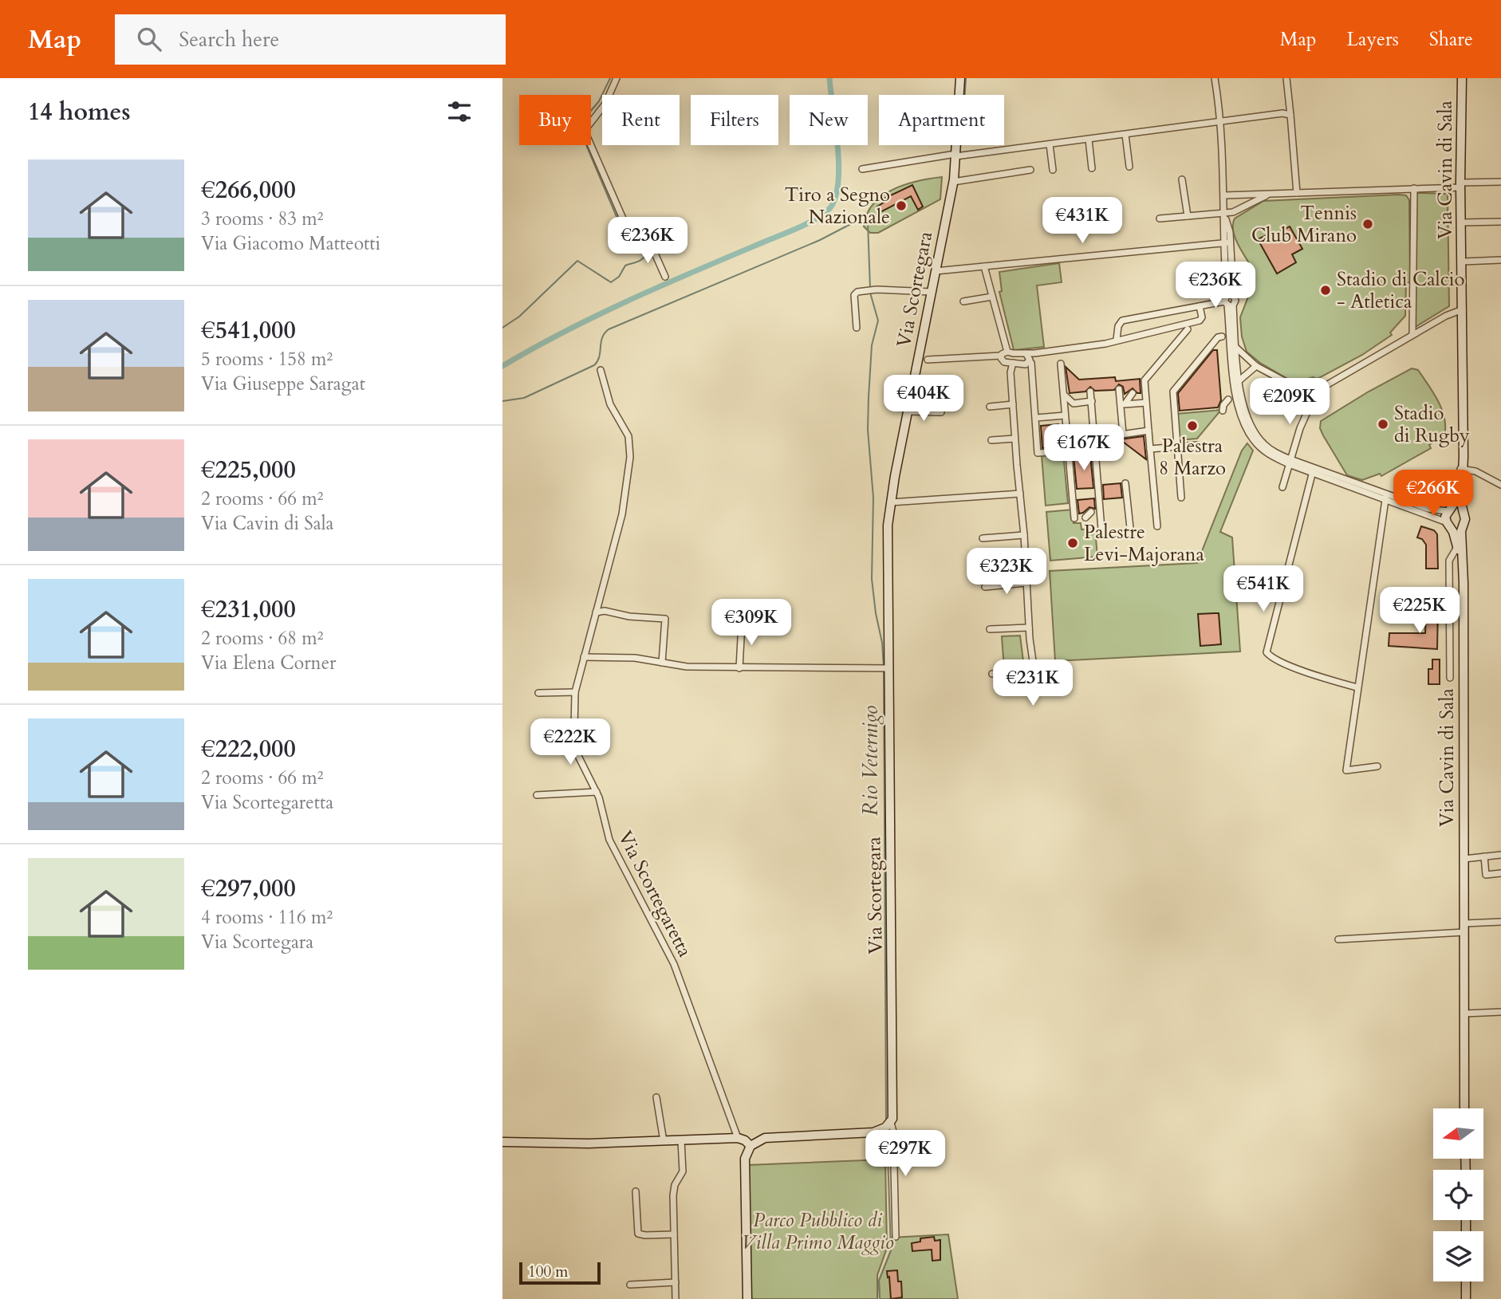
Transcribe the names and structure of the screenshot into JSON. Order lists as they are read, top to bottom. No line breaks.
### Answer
{"streets":{"street":["Via Cavin di Sala","Via Scortegara","Via Scortegaretta"]},"water":["Rio Veternigo"],"parks":["Parco Pubblico di Villa Primo Maggio"],"places":["Tiro a Segno Nazionale","Tennis Club Mirano","Stadio di Calcio - Atletica","Stadio di Rugby","Palestra 8 Marzo","Palestre Levi-Majorana"],"scale_bar":"100 m","north":"left","page":{"header":"Map","search":"Search here","nav":["Map","Layers","Share"],"heading":"14 homes","chip":["Buy","Rent","Filters","New","Apartment"],"list":[{"name":"€266,000","note":"3 rooms · 83 m² · Via Giacomo Matteotti"},{"name":"€541,000","note":"5 rooms · 158 m² · Via Giuseppe Saragat"},{"name":"€225,000","note":"2 rooms · 66 m² · Via Cavin di Sala"},{"name":"€231,000","note":"2 rooms · 68 m² · Via Elena Corner"},{"name":"€222,000","note":"2 rooms · 66 m² · Via Scortegaretta"},{"name":"€297,000","note":"4 rooms · 116 m² · Via Scortegara"}],"price":["€431K","€236K","€236K","€404K","€209K","€167K","€266K","€323K","€541K","€225K","€309K","€231K","€222K","€297K"],"scale":"100 m"}}
